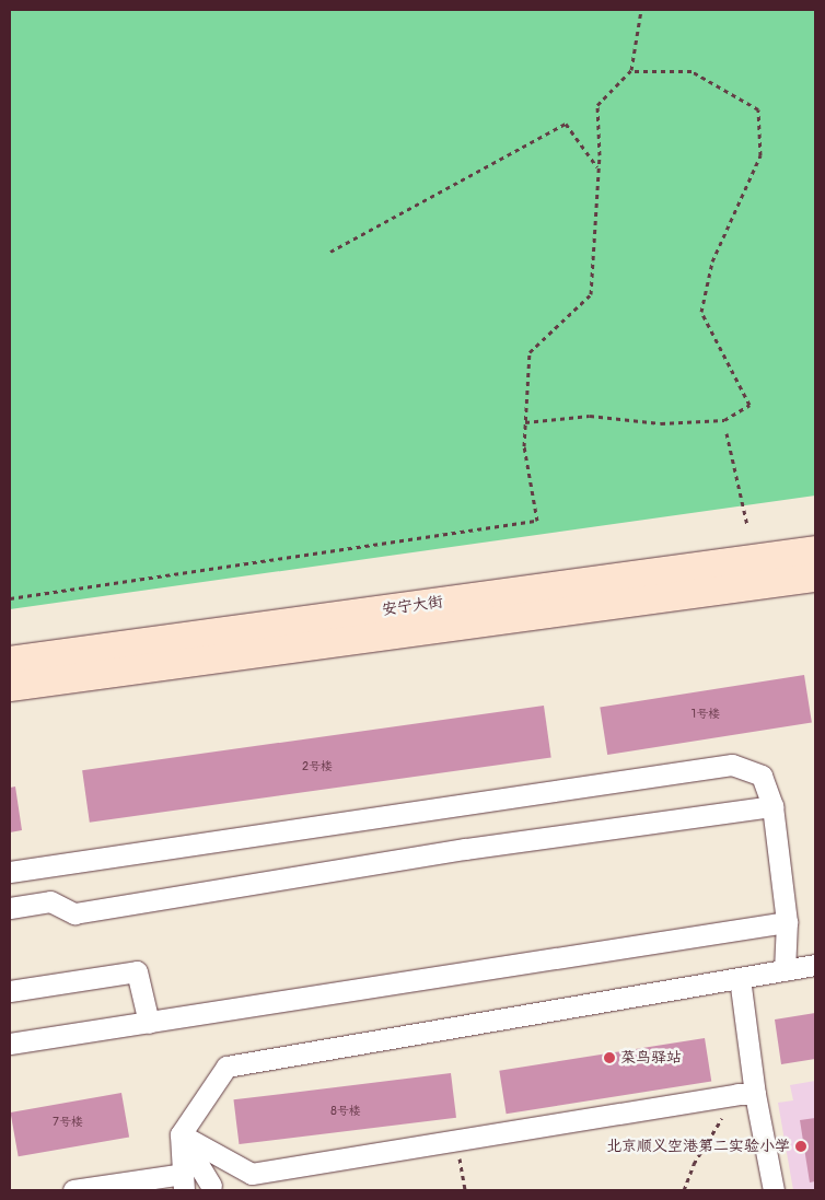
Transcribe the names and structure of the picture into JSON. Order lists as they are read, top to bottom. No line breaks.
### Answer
{"streets":{"main road":["安宁大街"]},"places":["菜鸟驿站","北京顺义空港第二实验小学"],"house_numbers":["1号楼","2号楼","8号楼","7号楼"]}
